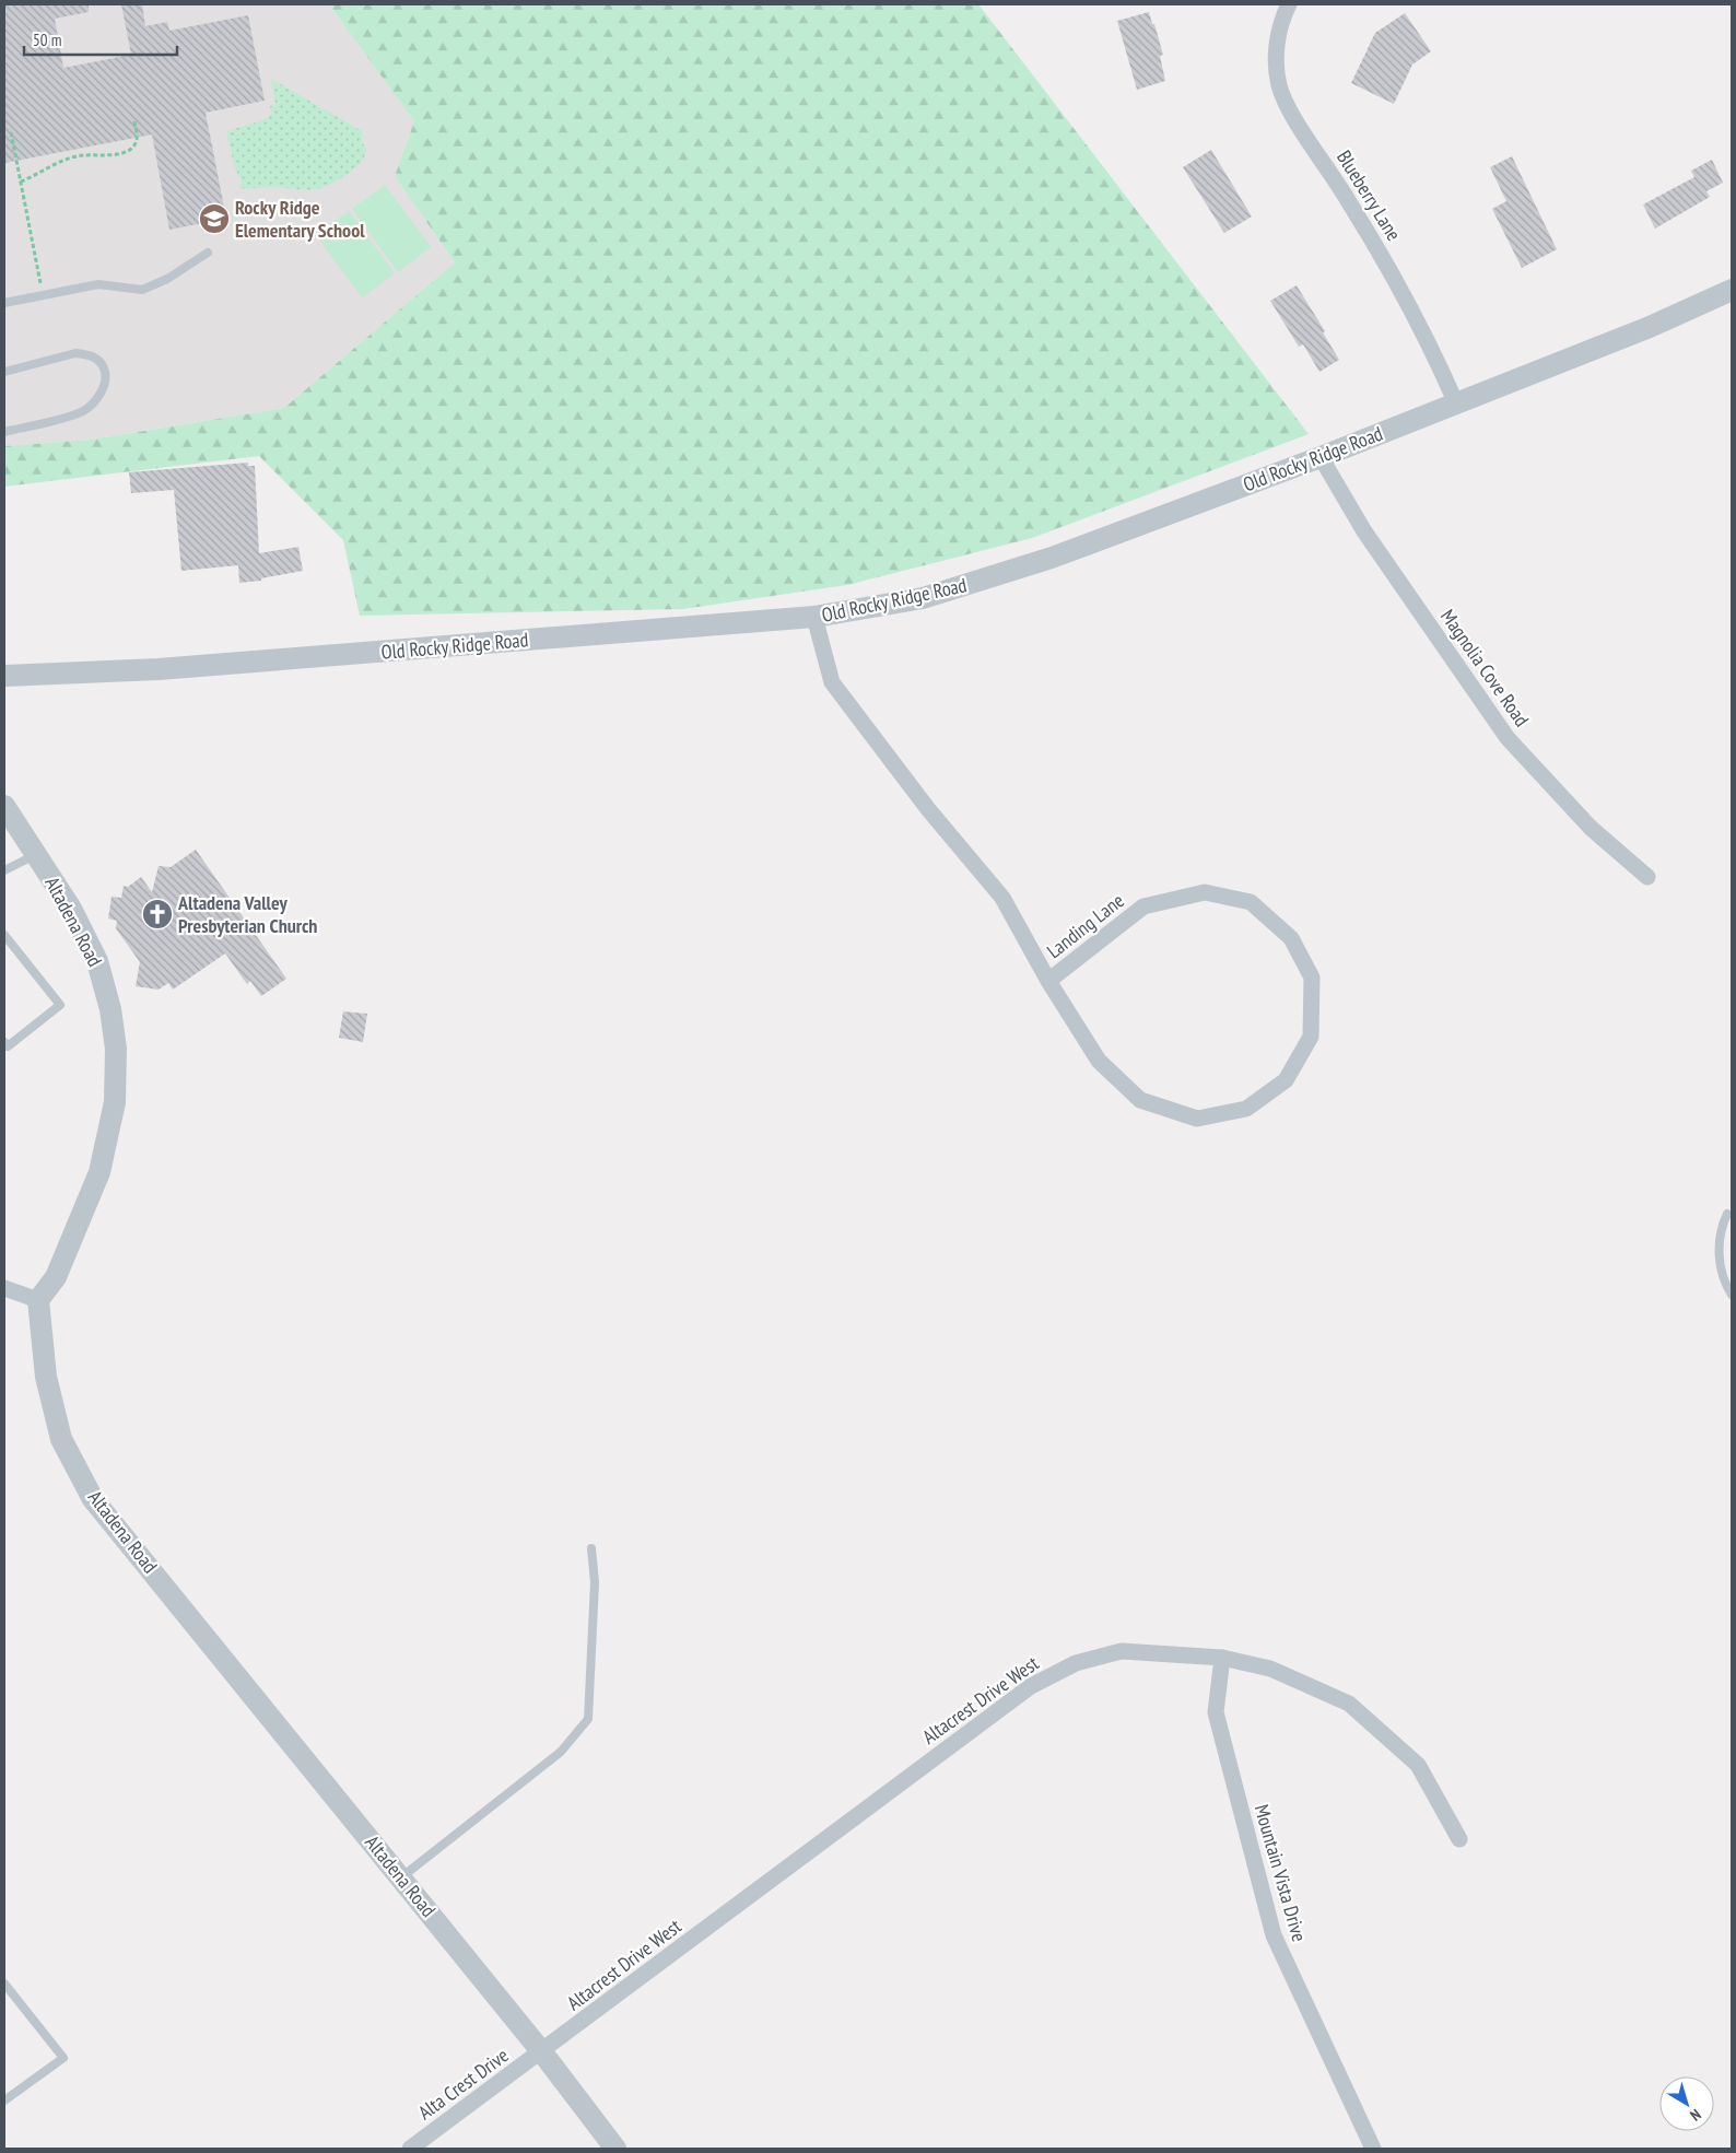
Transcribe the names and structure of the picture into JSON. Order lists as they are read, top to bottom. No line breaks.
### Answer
{"streets":{"street":["Blueberry Lane","Old Rocky Ridge Road","Magnolia Cove Road","Altadena Road","Landing Lane","Altacrest Drive West","Mountain Vista Drive","Alta Crest Drive"]},"crossings":[["Blueberry Lane","Old Rocky Ridge Road"],["Old Rocky Ridge Road","Magnolia Cove Road"],["Old Rocky Ridge Road","Landing Lane"],["Altadena Road","Altacrest Drive West"],["Altadena Road","Alta Crest Drive"],["Altacrest Drive West","Mountain Vista Drive"],["Altacrest Drive West","Alta Crest Drive"]],"places":{"school or university":["Rocky Ridge Elementary School"],"church":["Altadena Valley Presbyterian Church"]},"scale_bar":"50 m","north":"bottom right"}
